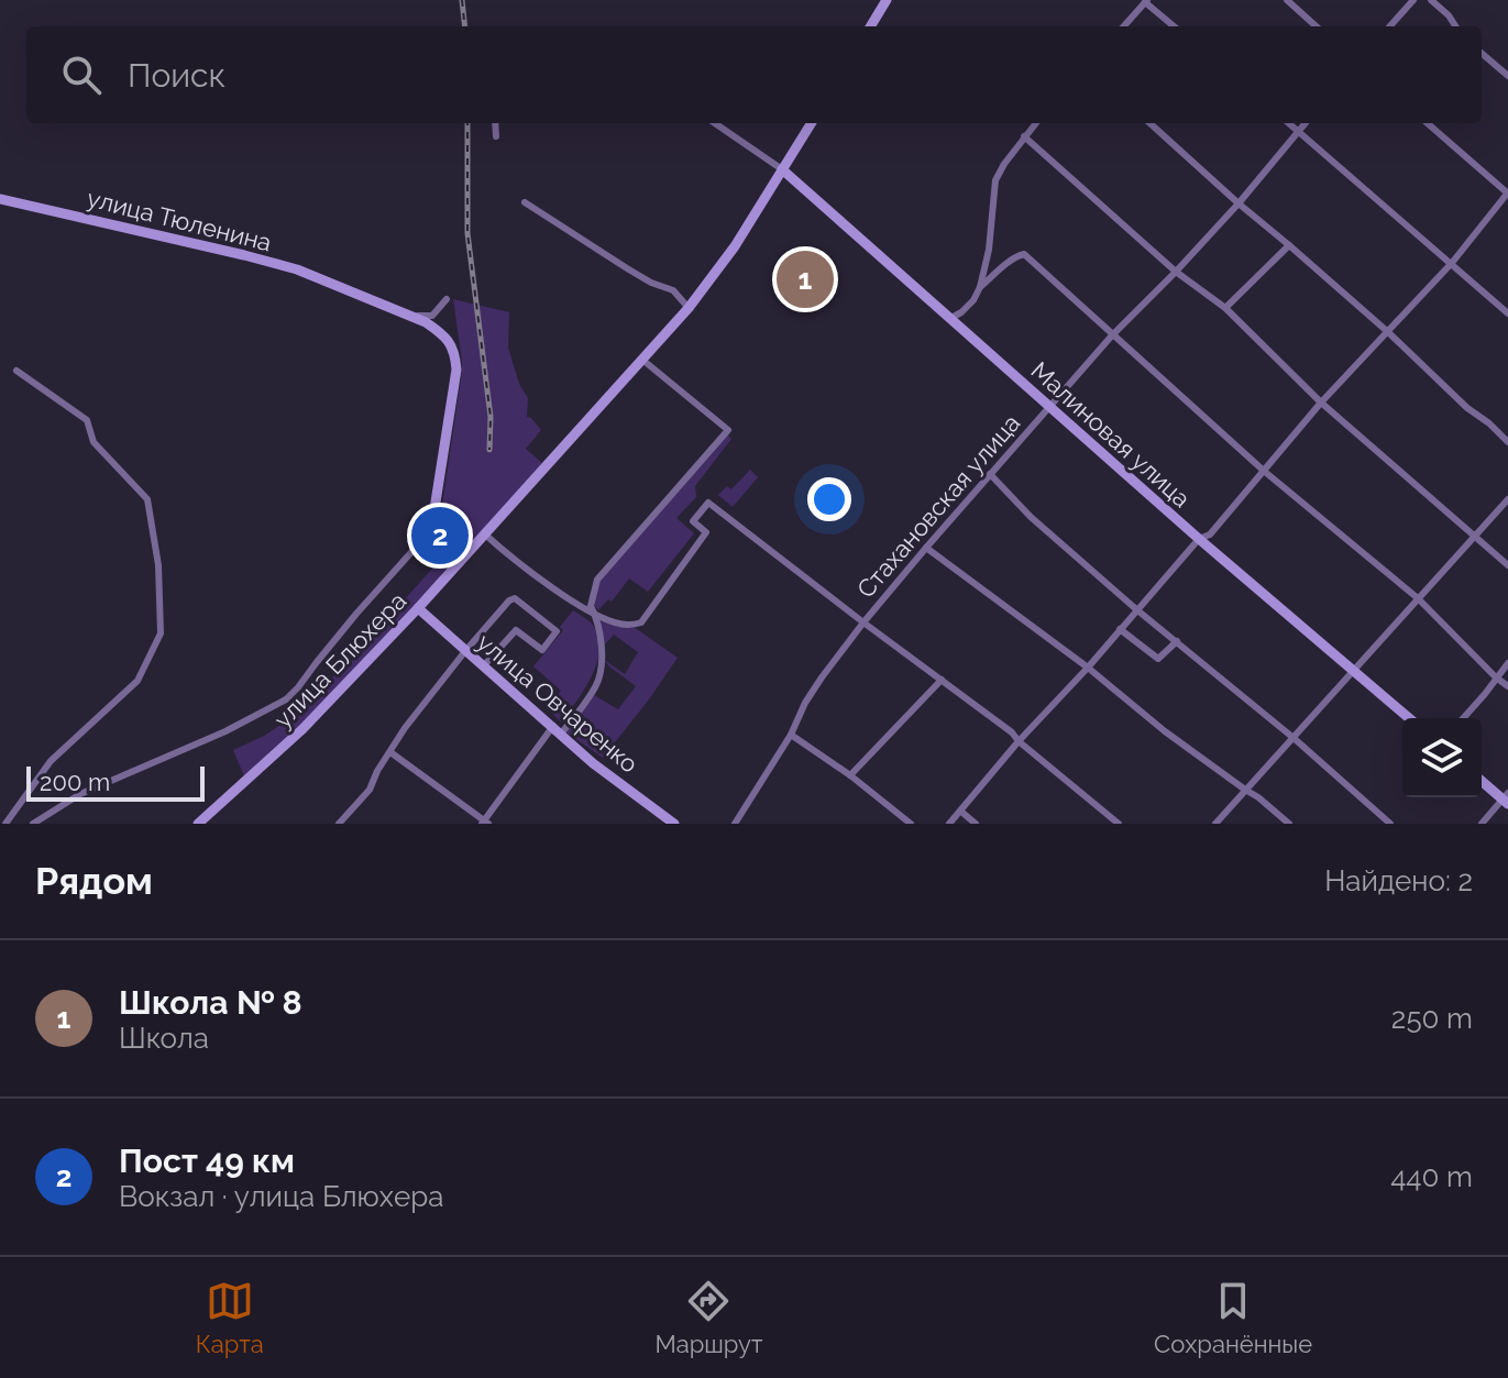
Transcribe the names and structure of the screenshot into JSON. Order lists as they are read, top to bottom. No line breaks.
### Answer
{"streets":{"main road":["улица Тюленина","Малиновая улица","улица Блюхера","улица Овчаренко"],"street":["Стахановская улица"]},"crossings":[["Малиновая улица","Стахановская улица"],["Малиновая улица","улица Блюхера"],["улица Блюхера","улица Овчаренко"]],"scale_bar":"200 m","page":{"search":"Поиск","pins":["1","2"],"scale":"200 m","heading":["Рядом","Найдено: 2"],"list":[{"mark":"1","name":"Школа № 8","note":"Школа","value":"250 m"},{"mark":"2","name":"Пост 49 км","note":"Вокзал · улица Блюхера","value":"440 m"}],"nav":["Карта","Маршрут","Сохранённые"]}}
